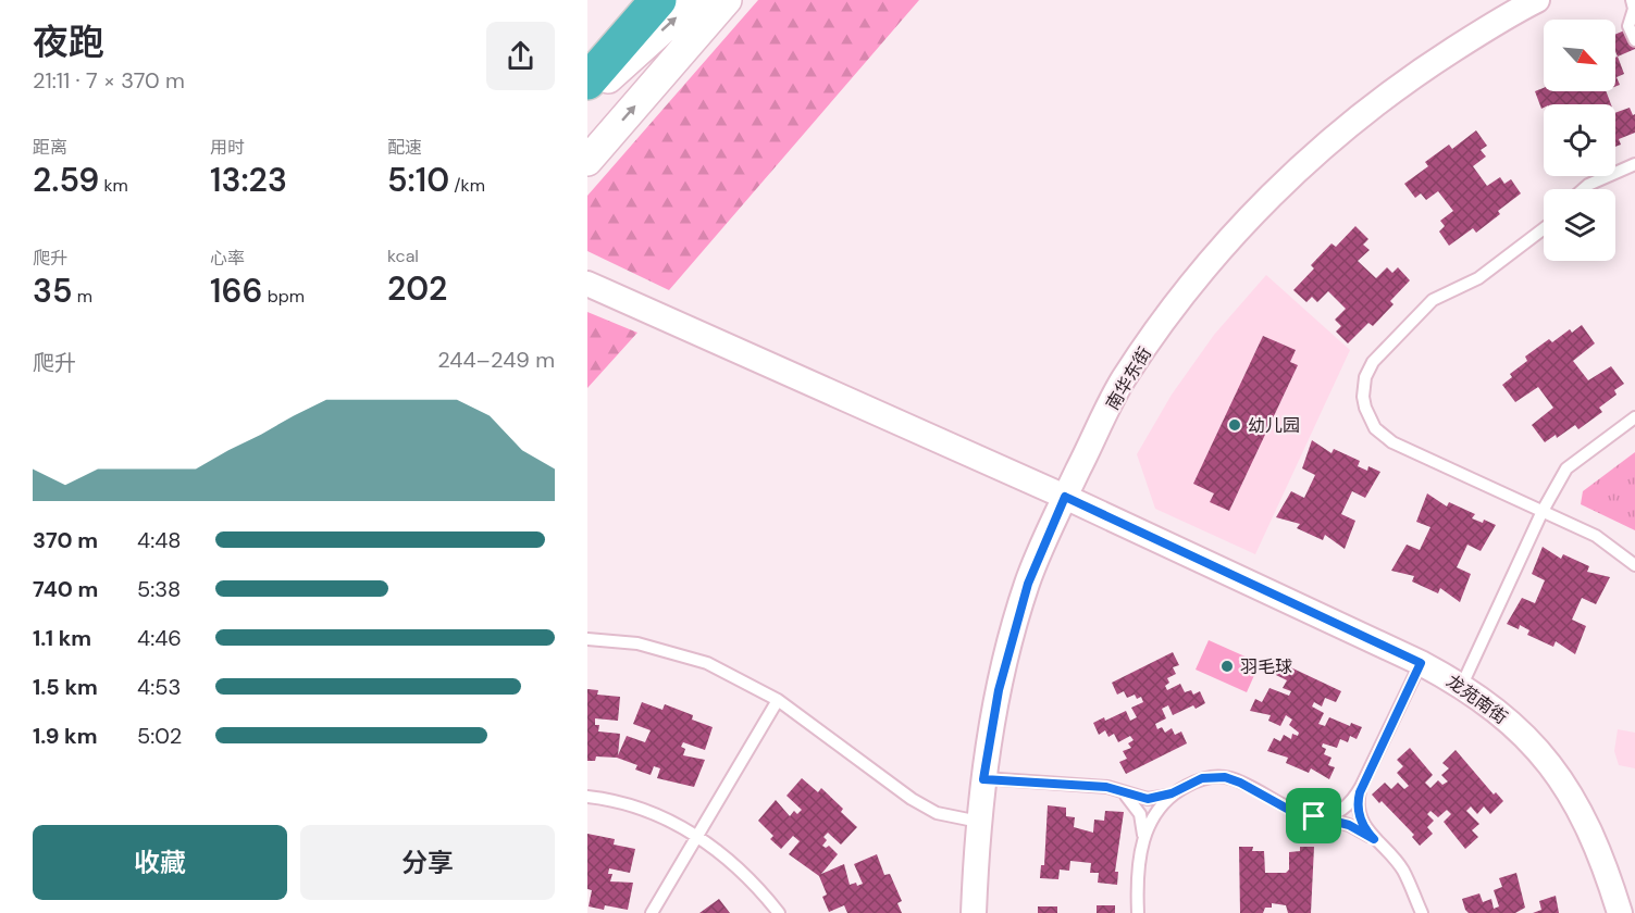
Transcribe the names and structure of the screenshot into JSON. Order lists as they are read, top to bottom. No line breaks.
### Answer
{"streets":{"street":["南华东街","龙苑南街"]},"crossings":[["南华东街","龙苑南街"]],"places":["幼儿园","羽毛球"],"north":"bottom right","page":{"heading":["夜跑","21:11 · 7 × 370 m"],"stats":[["距离","2.59 km"],["用时","13:23"],["配速","5:10 /km"],["爬升","35 m"],["心率","166 bpm"],["kcal","202"]],"chart":["爬升","244–249 m"],"list":[{"name":"370 m","note":"4:48"},{"name":"740 m","note":"5:38"},{"name":"1.1 km","note":"4:46"},{"name":"1.5 km","note":"4:53"},{"name":"1.9 km","note":"5:02"}],"buttons":["收藏","分享"]}}
